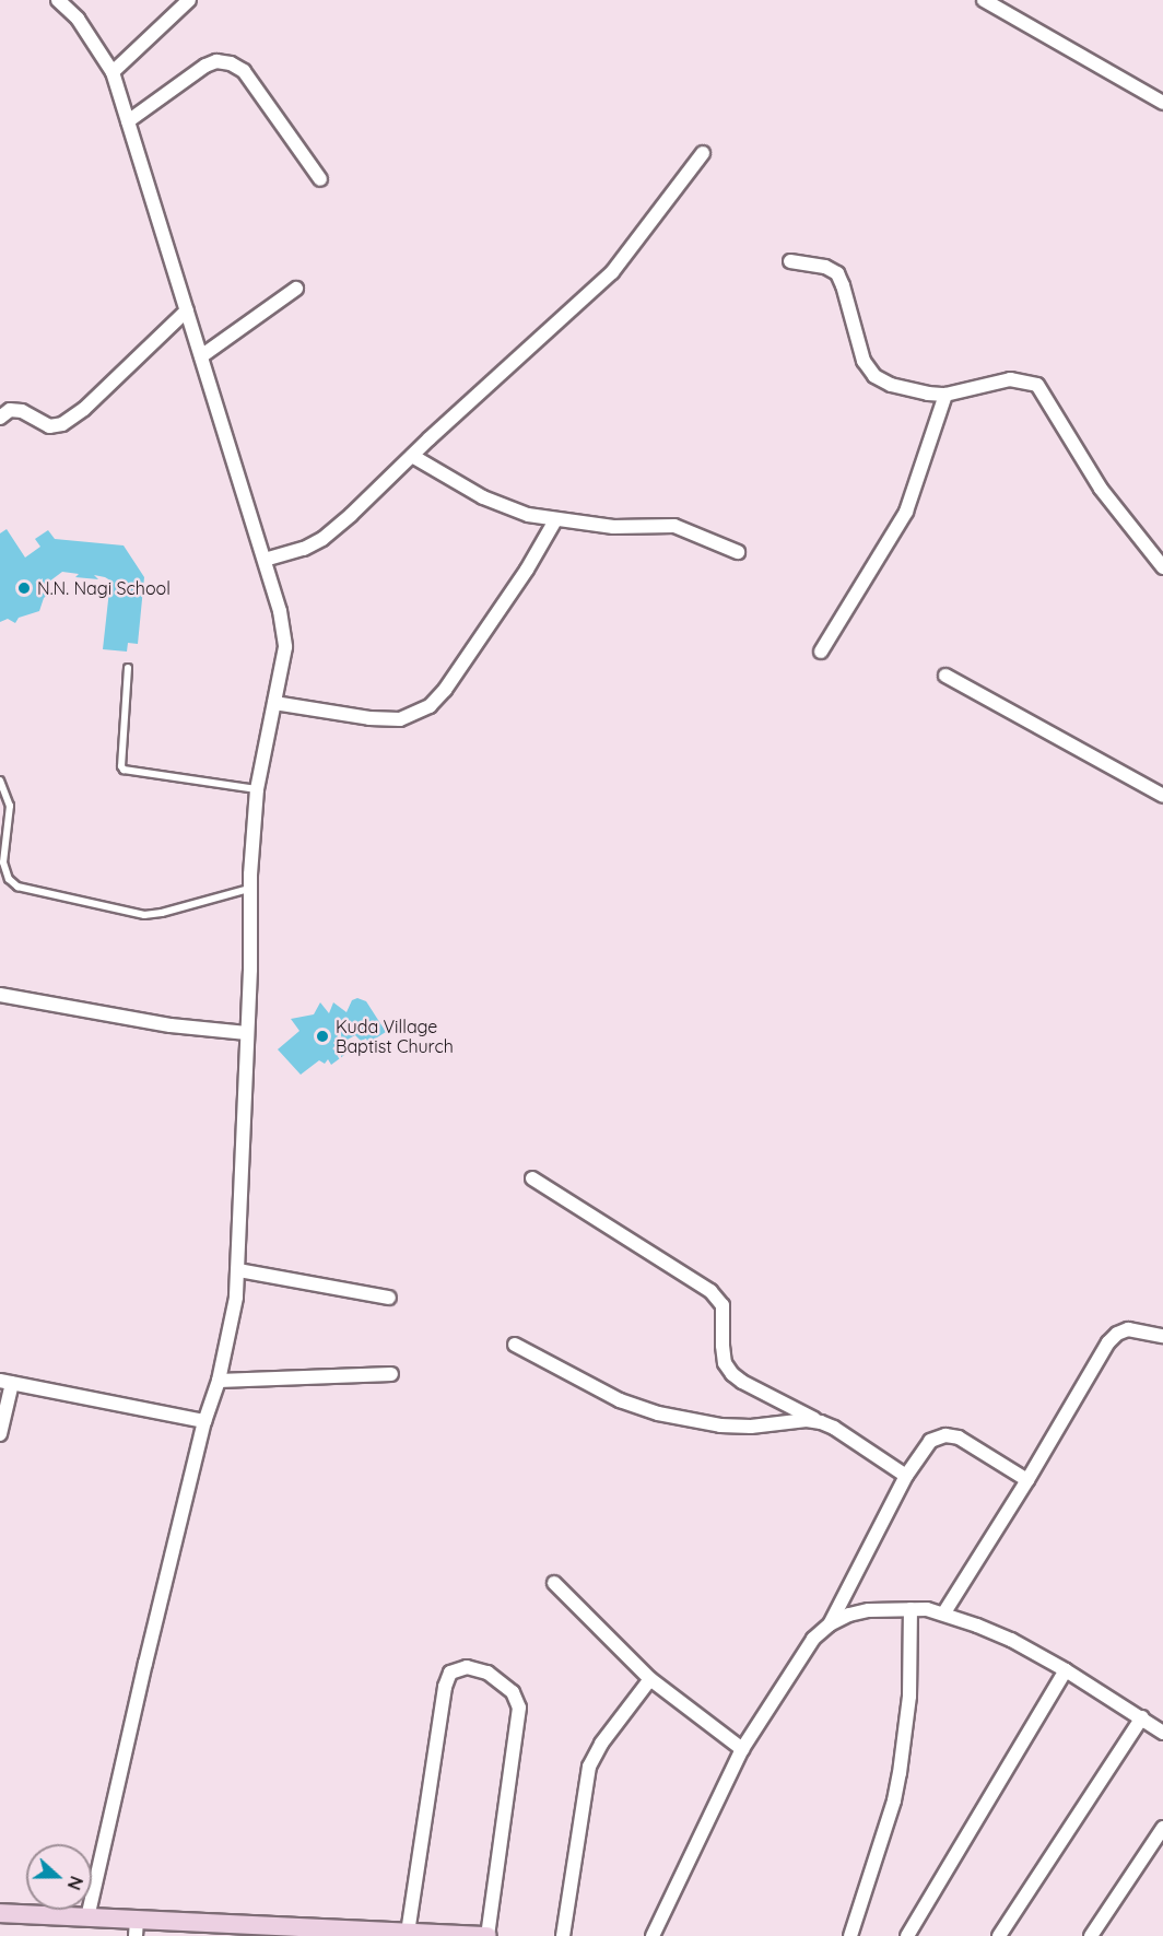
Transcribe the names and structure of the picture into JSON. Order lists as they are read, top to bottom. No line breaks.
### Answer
{"places":["N.N. Nagi School","Kuda Village Baptist Church"],"north":"right"}
